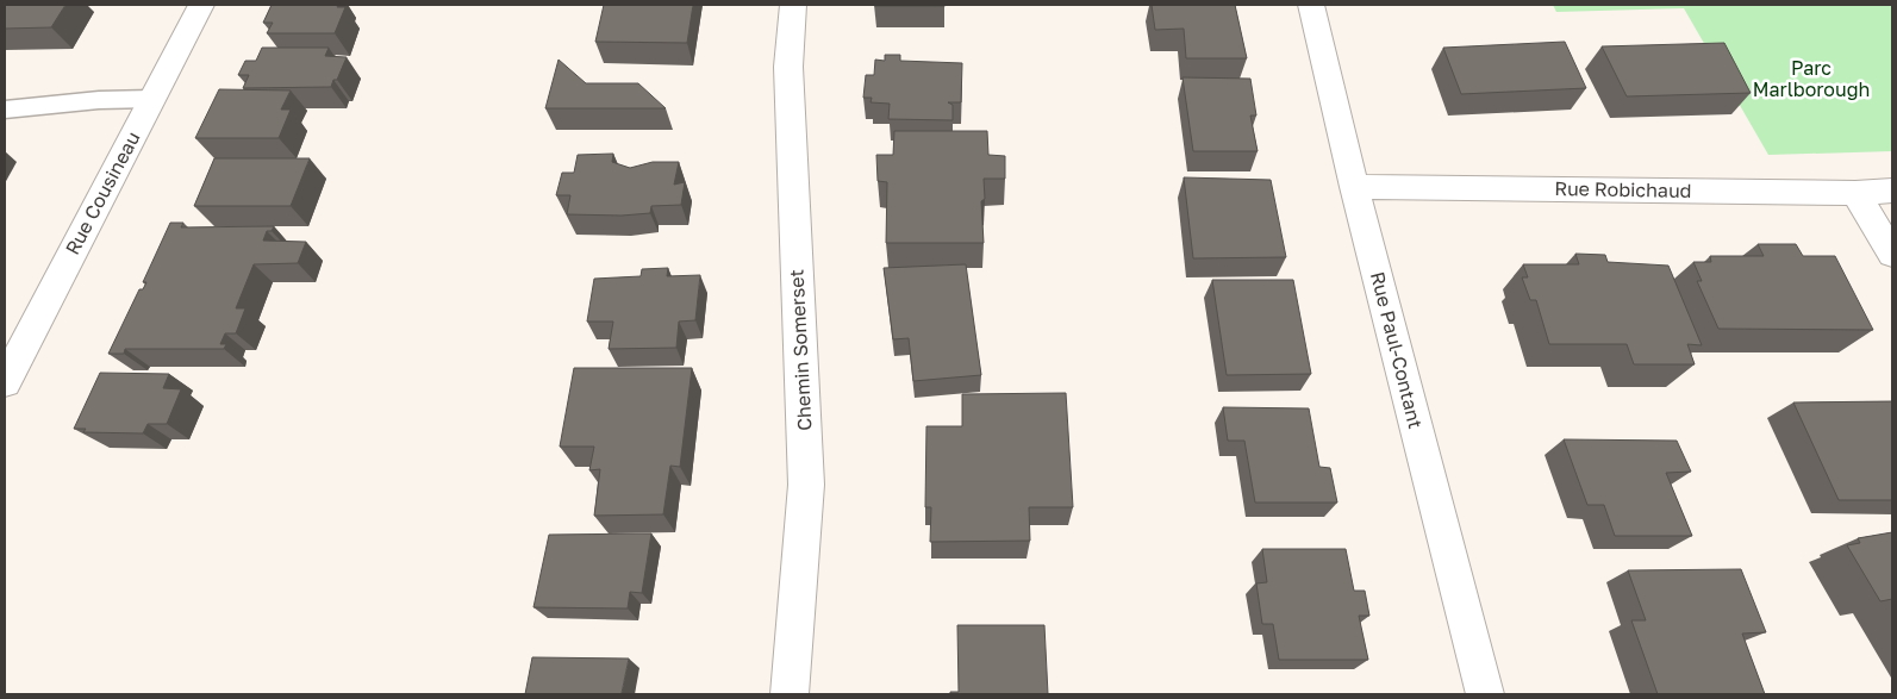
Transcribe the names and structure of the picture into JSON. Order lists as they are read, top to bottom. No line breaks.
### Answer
{"streets":{"street":["Rue Robichaud","Rue Cousineau","Chemin Somerset","Rue Paul-Contant"]},"crossings":[["Rue Robichaud","Rue Paul-Contant"]],"parks":["Parc Marlborough"]}
